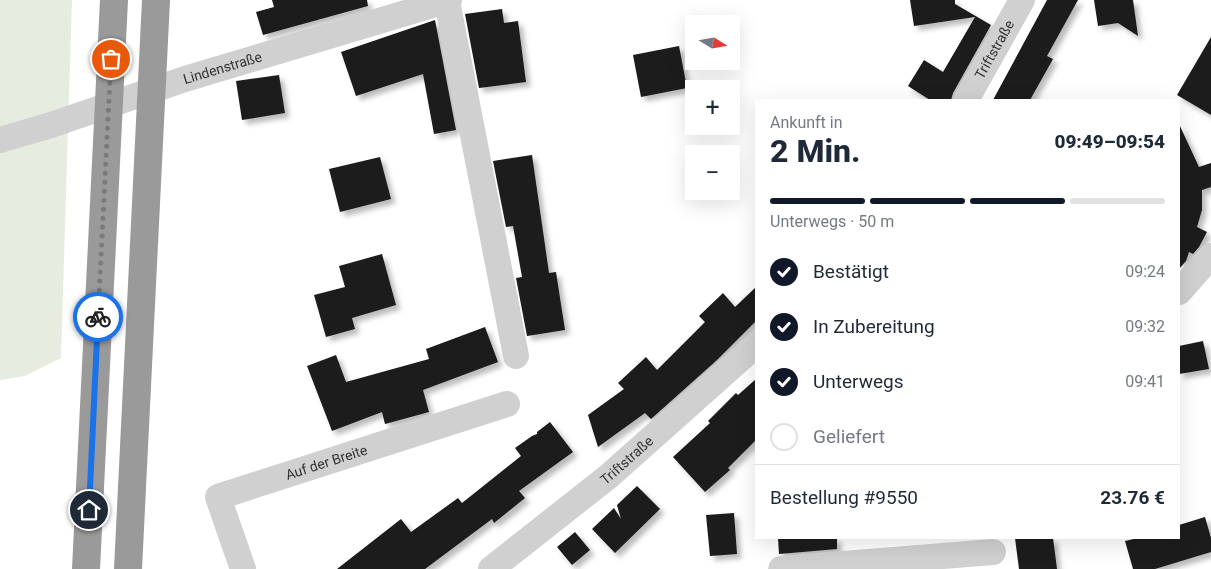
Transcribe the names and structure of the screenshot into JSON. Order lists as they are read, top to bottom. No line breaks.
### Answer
{"streets":{"street":["Triftstraße","Lindenstraße","Auf der Breite"]},"north":"right","page":{"map_buttons":["+","−"],"heading":["2 Min.","Ankunft in","09:49–09:54"],"panel":["Bestellung #9550","23.76 €"],"bar":"Unterwegs · 50 m","list":[["Bestätigt","09:24"],["In Zubereitung","09:32"],["Unterwegs","09:41"],"Geliefert"]}}
